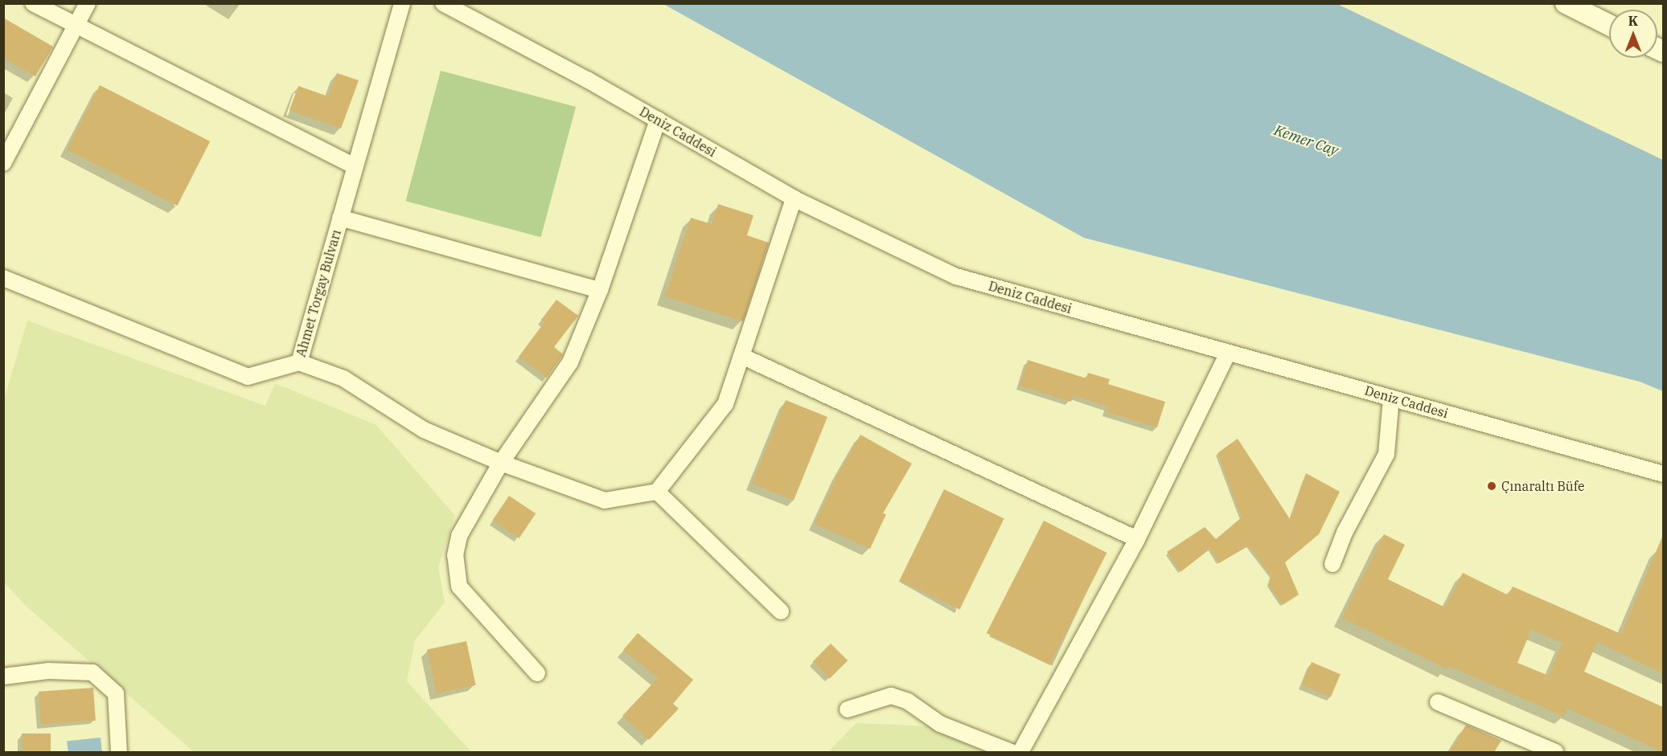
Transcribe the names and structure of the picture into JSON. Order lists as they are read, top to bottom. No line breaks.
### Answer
{"streets":{"street":["Deniz Caddesi","Ahmet Torgay Bulvarı"]},"water":["Kemer Cay"],"places":["Çınaraltı Büfe"],"north":"top"}
